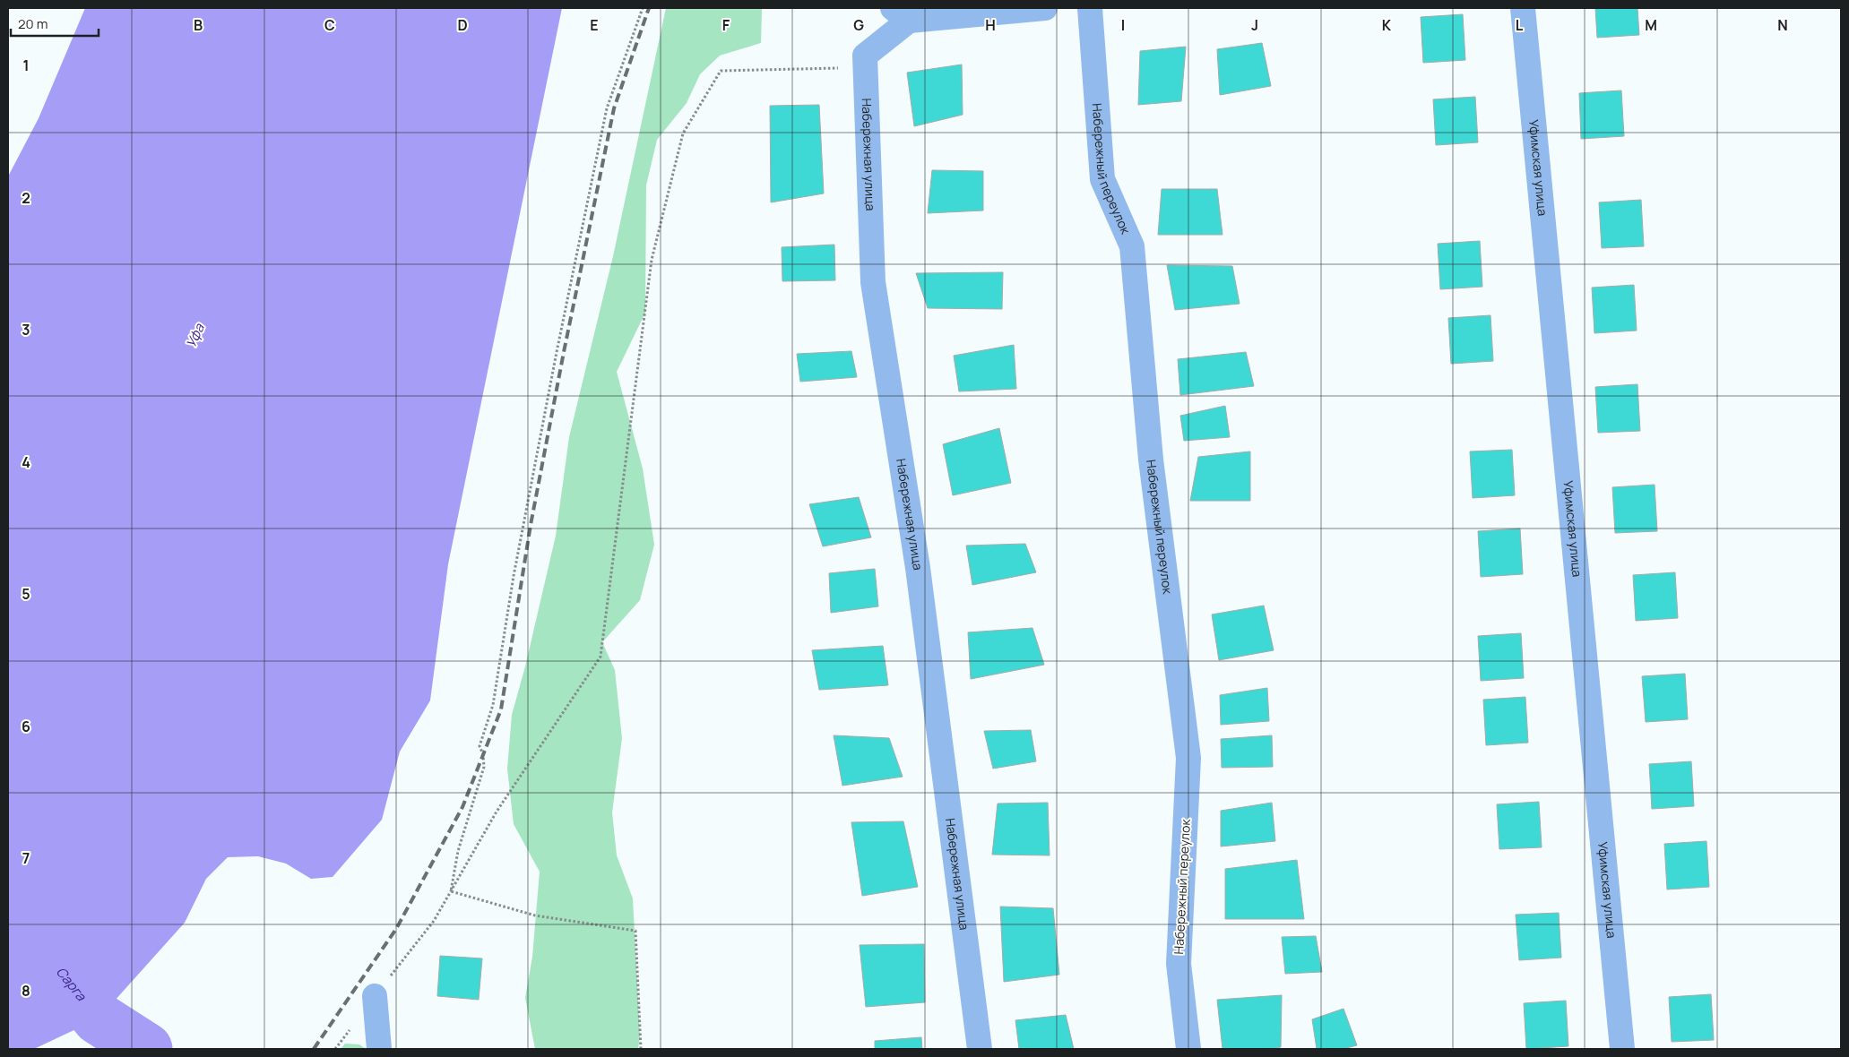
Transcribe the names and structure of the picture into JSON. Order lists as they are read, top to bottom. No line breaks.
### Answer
{"streets":{"street":["Набережная улица","Набережный переулок","Уфимская улица"]},"water":["Уфа","Сарга"],"scale_bar":"20 m","grid":{"columns":["B","C","D","E","F","G","H","I","J","K","L","M","N"],"rows":["1","2","3","4","5","6","7","8"]}}
